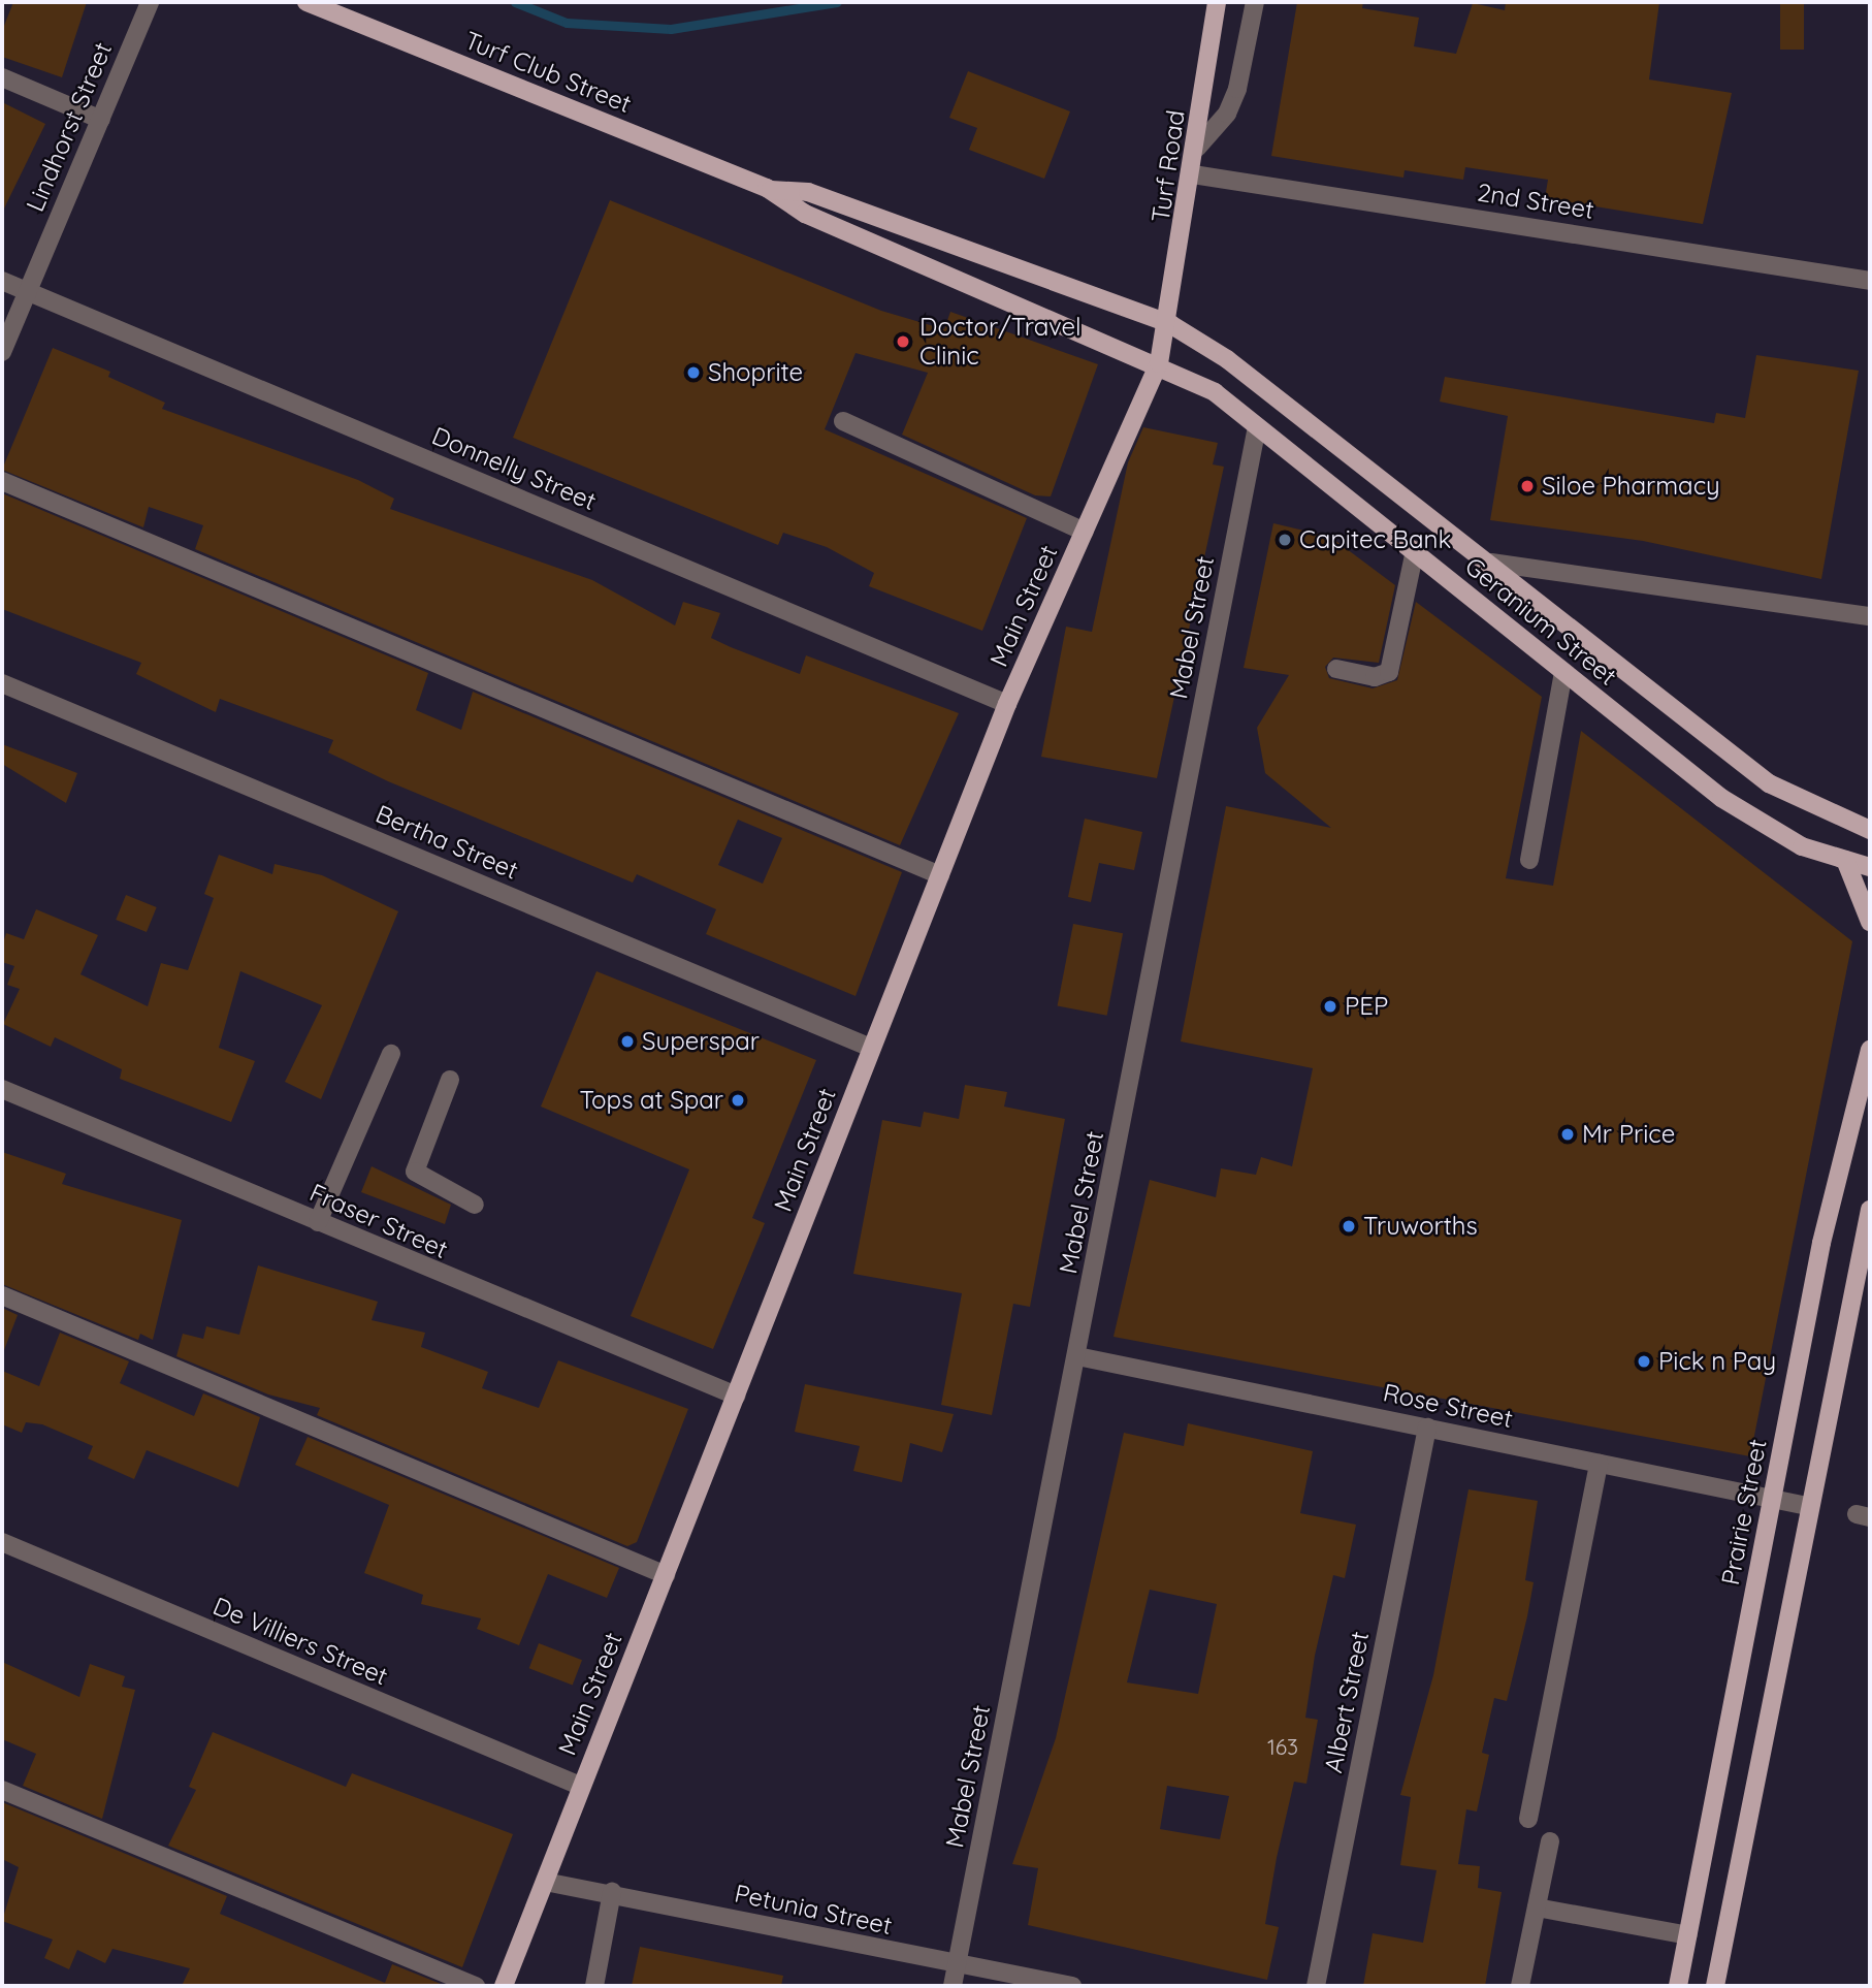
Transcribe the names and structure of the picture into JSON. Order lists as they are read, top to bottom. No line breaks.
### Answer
{"streets":{"main road":["Turf Club Street","Turf Road","Main Street","Geranium Street","Prairie Street"],"street":["Lindhorst Street","2nd Street","Donnelly Street","Mabel Street","Bertha Street","Fraser Street","Rose Street","De Villiers Street","Albert Street","Petunia Street"]},"crossings":[["Turf Club Street","Turf Road"],["Turf Club Street","Main Street"],["Turf Club Street","Geranium Street"],["Lindhorst Street","Donnelly Street"],["Turf Road","2nd Street"],["Turf Road","Main Street"],["Turf Road","Geranium Street"],["Donnelly Street","Main Street"],["Main Street","Geranium Street"],["Main Street","Bertha Street"],["Main Street","Fraser Street"],["Main Street","De Villiers Street"],["Main Street","Petunia Street"],["Geranium Street","Mabel Street"],["Mabel Street","Rose Street"],["Mabel Street","Petunia Street"],["Rose Street","Prairie Street"],["Rose Street","Albert Street"]],"places":["Doctor/Travel Clinic","Shoprite","Siloe Pharmacy","Capitec Bank","PEP","Superspar","Tops at Spar","Mr Price","Truworths","Pick n Pay"],"house_numbers":["163"]}
